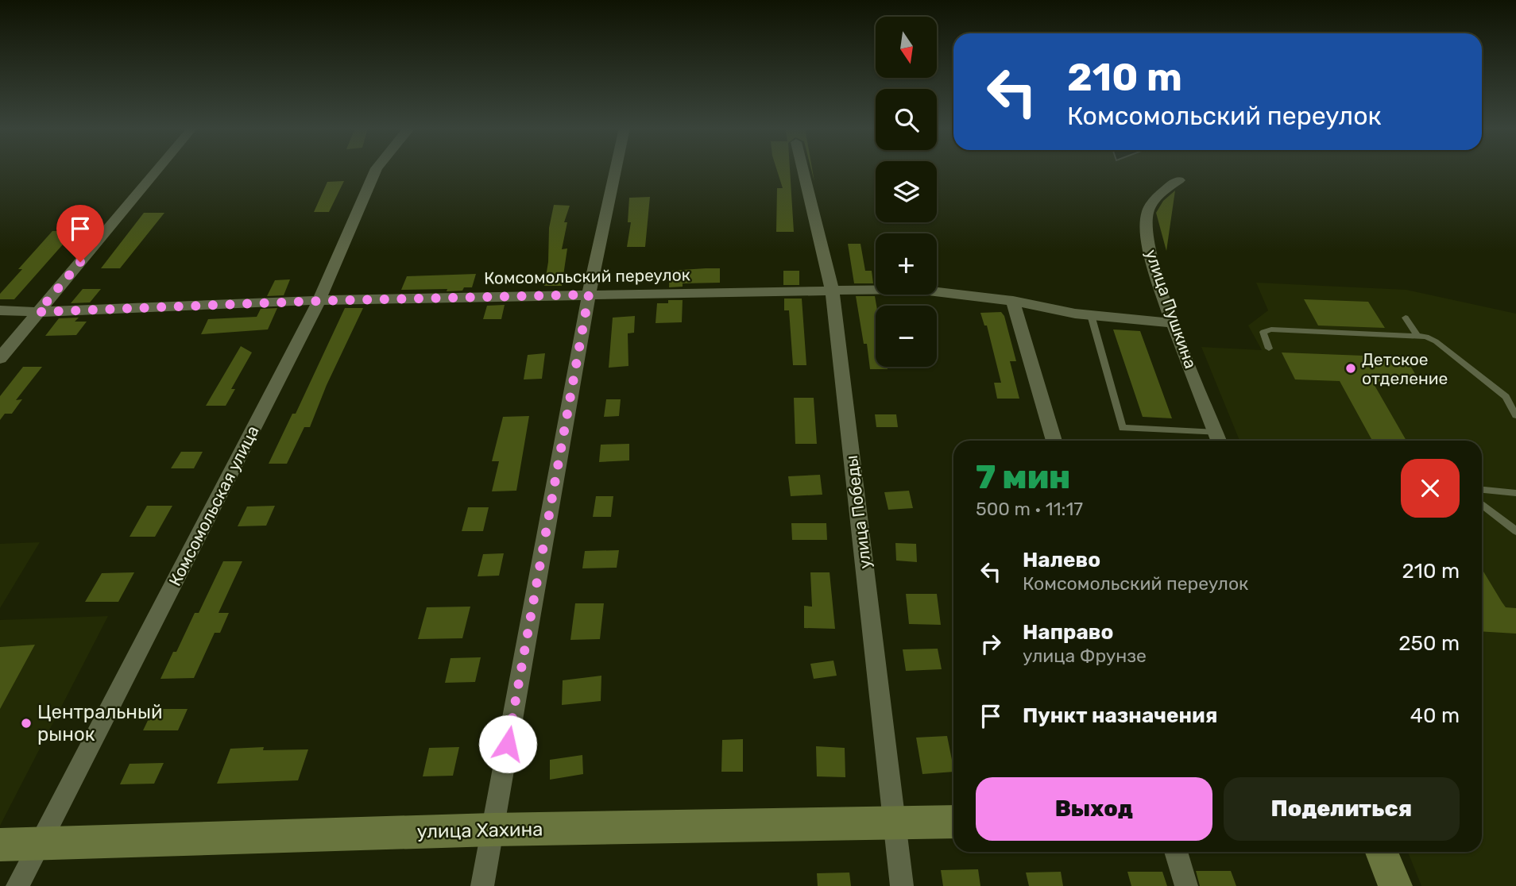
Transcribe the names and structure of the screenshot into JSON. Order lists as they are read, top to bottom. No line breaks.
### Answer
{"streets":{"street":["Комсомольский переулок","улица Пушкина","Комсомольская улица","улица Победы","улица Хахина"]},"crossings":[["Комсомольский переулок","улица Пушкина"],["Комсомольский переулок","Комсомольская улица"],["Комсомольский переулок","улица Победы"],["Комсомольская улица","улица Хахина"],["улица Победы","улица Хахина"]],"places":["Детское отделение","Центральный рынок"],"north":"bottom","page":{"map_buttons":["+","−"],"turn":["210 m","Комсомольский переулок"],"heading":["7 мин","500 m · 11:17"],"list":[{"name":"Налево","note":"Комсомольский переулок","value":"210 m"},{"name":"Направо","note":"улица Фрунзе","value":"250 m"},{"name":"Пункт назначения","value":"40 m"}],"buttons":["Выход","Поделиться"]}}
